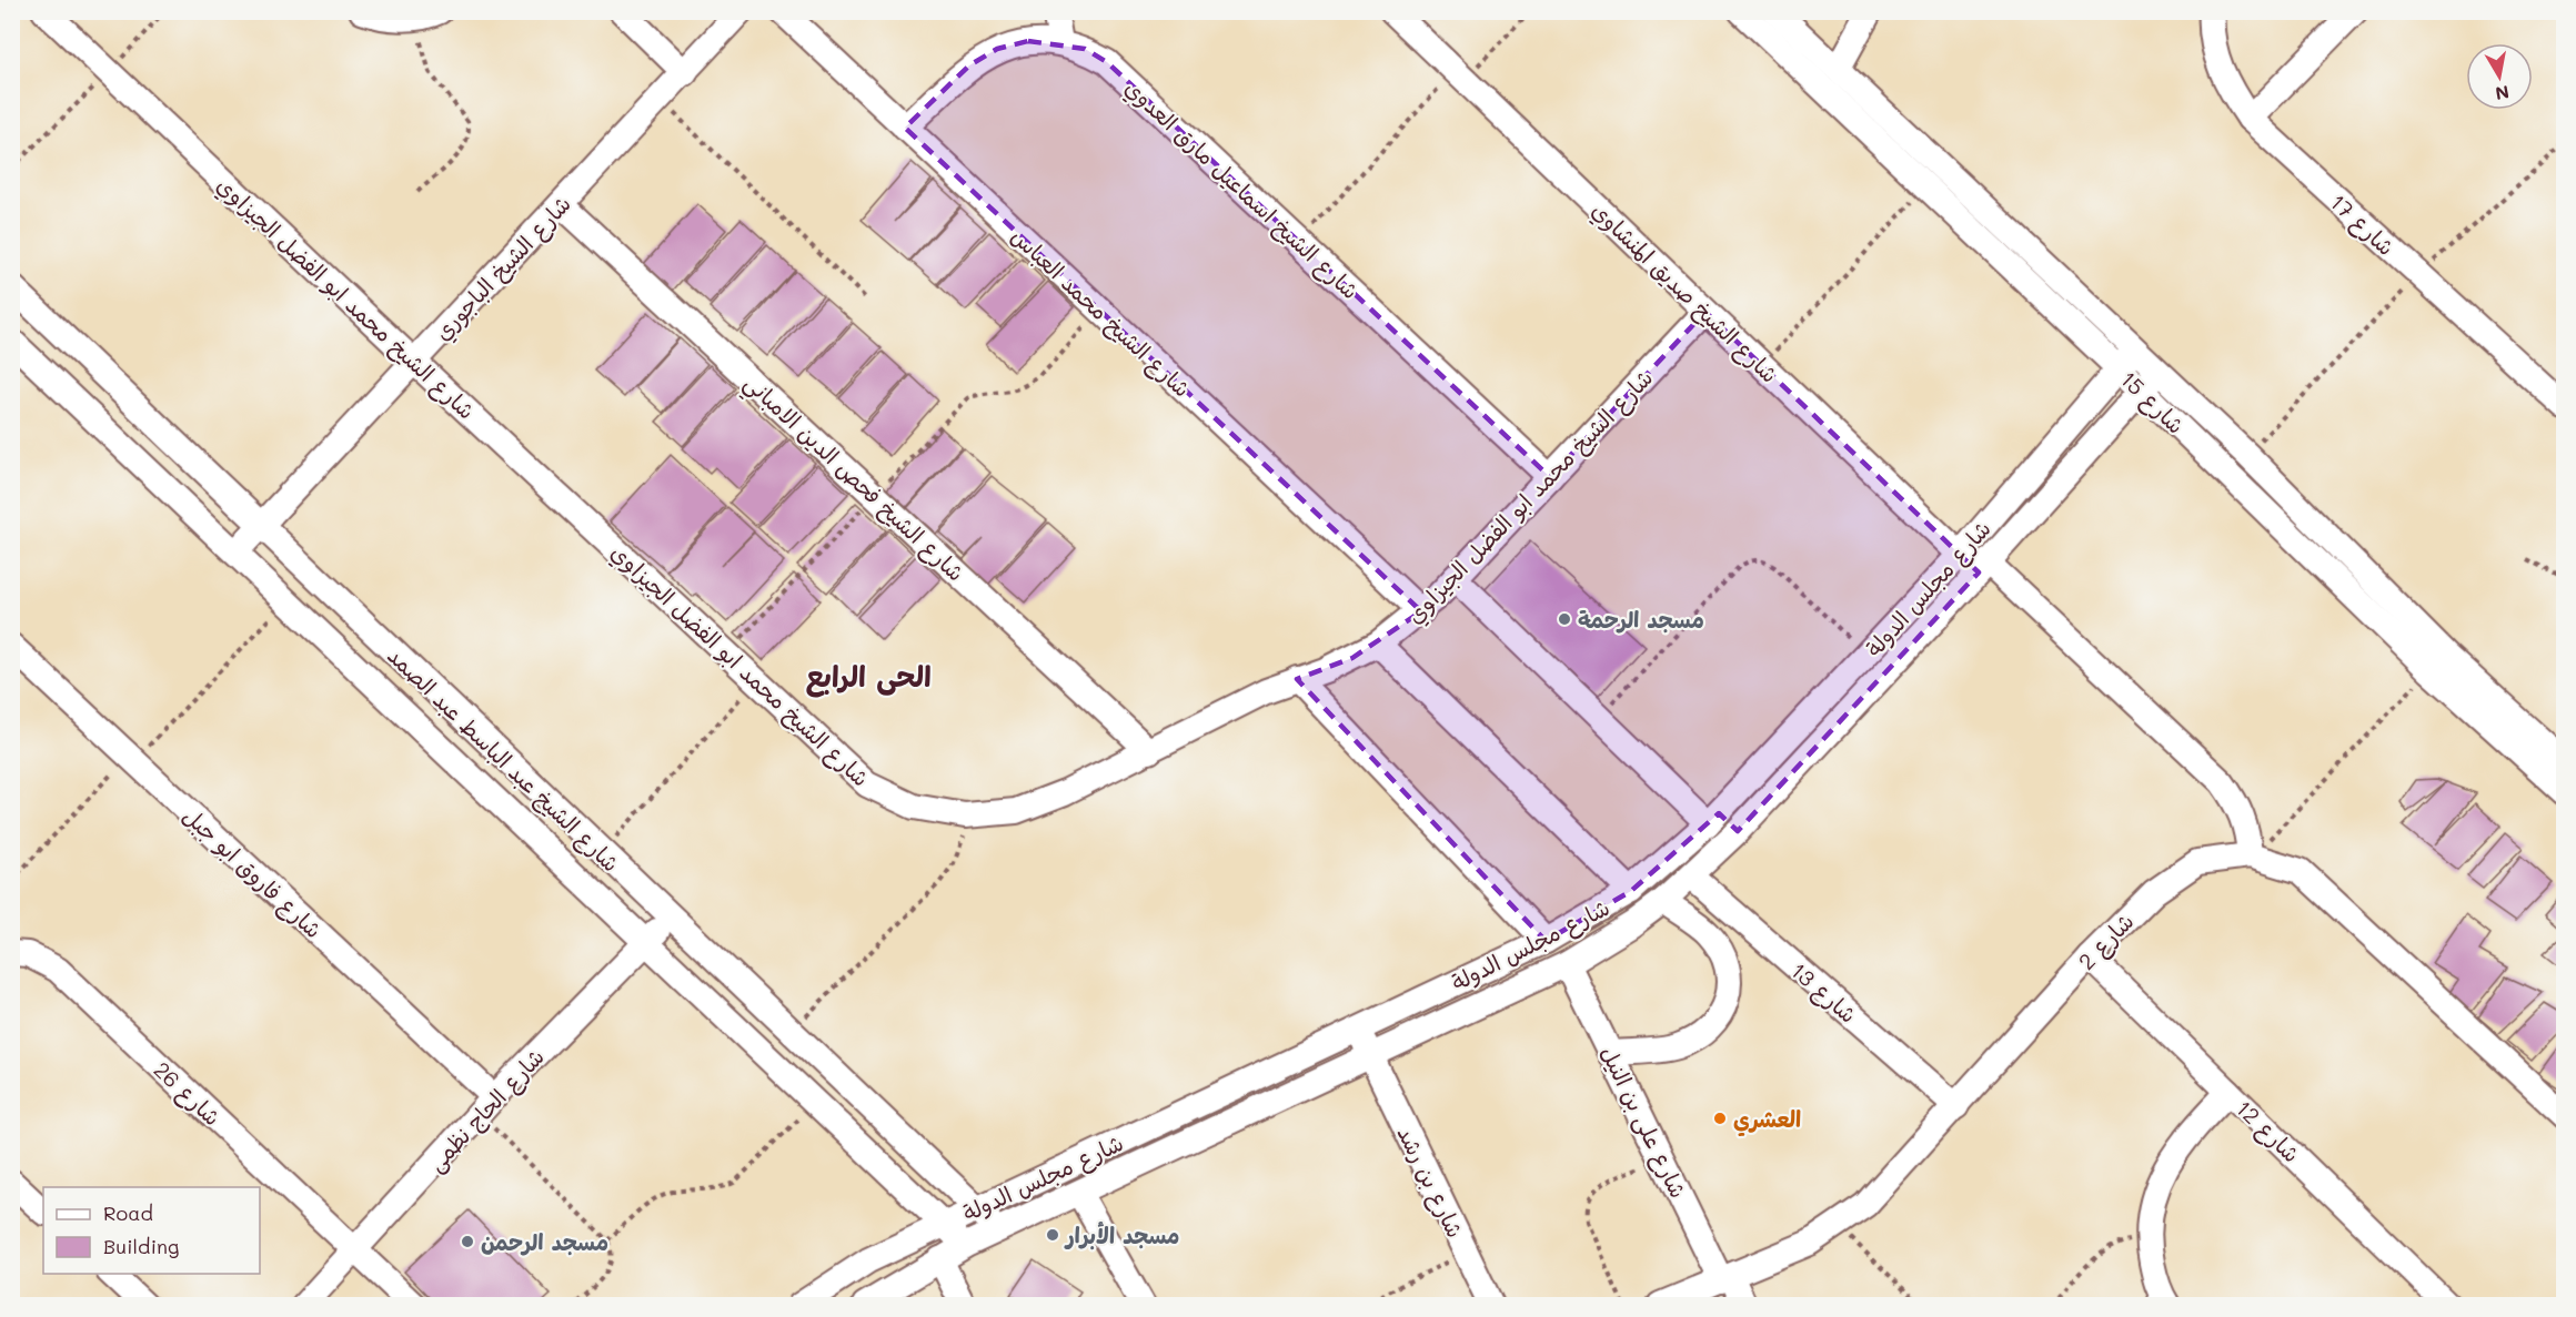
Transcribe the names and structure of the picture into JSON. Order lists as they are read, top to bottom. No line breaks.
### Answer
{"streets":{"street":["شارع الشيخ اسماعيل مارق العدوي","شارع 17","شارع الشيخ الباجوري","شارع الشيخ صديق المنشاوي","شارع الشيخ محمد ابو الفضل الجيزاوي","شارع الشيخ محمد العباس","شارع 15","شارع الشيخ فحص الدين الامباني","شارع مجلس الدولة","شارع الشيخ عبد الباسط عبد الصمد","شارع فاروق ابو جبل","شارع 2","شارع 13","شارع 26","شارع الحاج نظمى","شارع على بن النيل","شارع 12","شارع بن رشد"]},"crossings":[["شارع الشيخ اسماعيل مارق العدوي","شارع الشيخ محمد ابو الفضل الجيزاوي"],["شارع الشيخ اسماعيل مارق العدوي","شارع الشيخ محمد العباس"],["شارع الشيخ الباجوري","شارع الشيخ محمد ابو الفضل الجيزاوي"],["شارع الشيخ الباجوري","شارع الشيخ فحص الدين الامباني"],["شارع الشيخ الباجوري","شارع الشيخ عبد الباسط عبد الصمد"],["شارع الشيخ صديق المنشاوي","شارع الشيخ محمد ابو الفضل الجيزاوي"],["شارع الشيخ صديق المنشاوي","شارع مجلس الدولة"],["شارع الشيخ صديق المنشاوي","شارع 2"],["شارع الشيخ محمد ابو الفضل الجيزاوي","شارع الشيخ محمد العباس"],["شارع الشيخ محمد ابو الفضل الجيزاوي","شارع الشيخ فحص الدين الامباني"],["شارع 15","شارع مجلس الدولة"],["شارع مجلس الدولة","شارع الشيخ عبد الباسط عبد الصمد"],["شارع مجلس الدولة","شارع 13"],["شارع مجلس الدولة","شارع على بن النيل"],["شارع مجلس الدولة","شارع بن رشد"],["شارع الشيخ عبد الباسط عبد الصمد","شارع الحاج نظمى"],["شارع فاروق ابو جبل","شارع الحاج نظمى"],["شارع 2","شارع 13"],["شارع 2","شارع على بن النيل"],["شارع 2","شارع 12"],["شارع 26","شارع الحاج نظمى"]],"districts":["الحى الرابع"],"places":["مسجد الرحمة","العشري","مسجد الأبرار","مسجد الرحمن"],"legend":["Road","Building"],"north":"bottom"}
